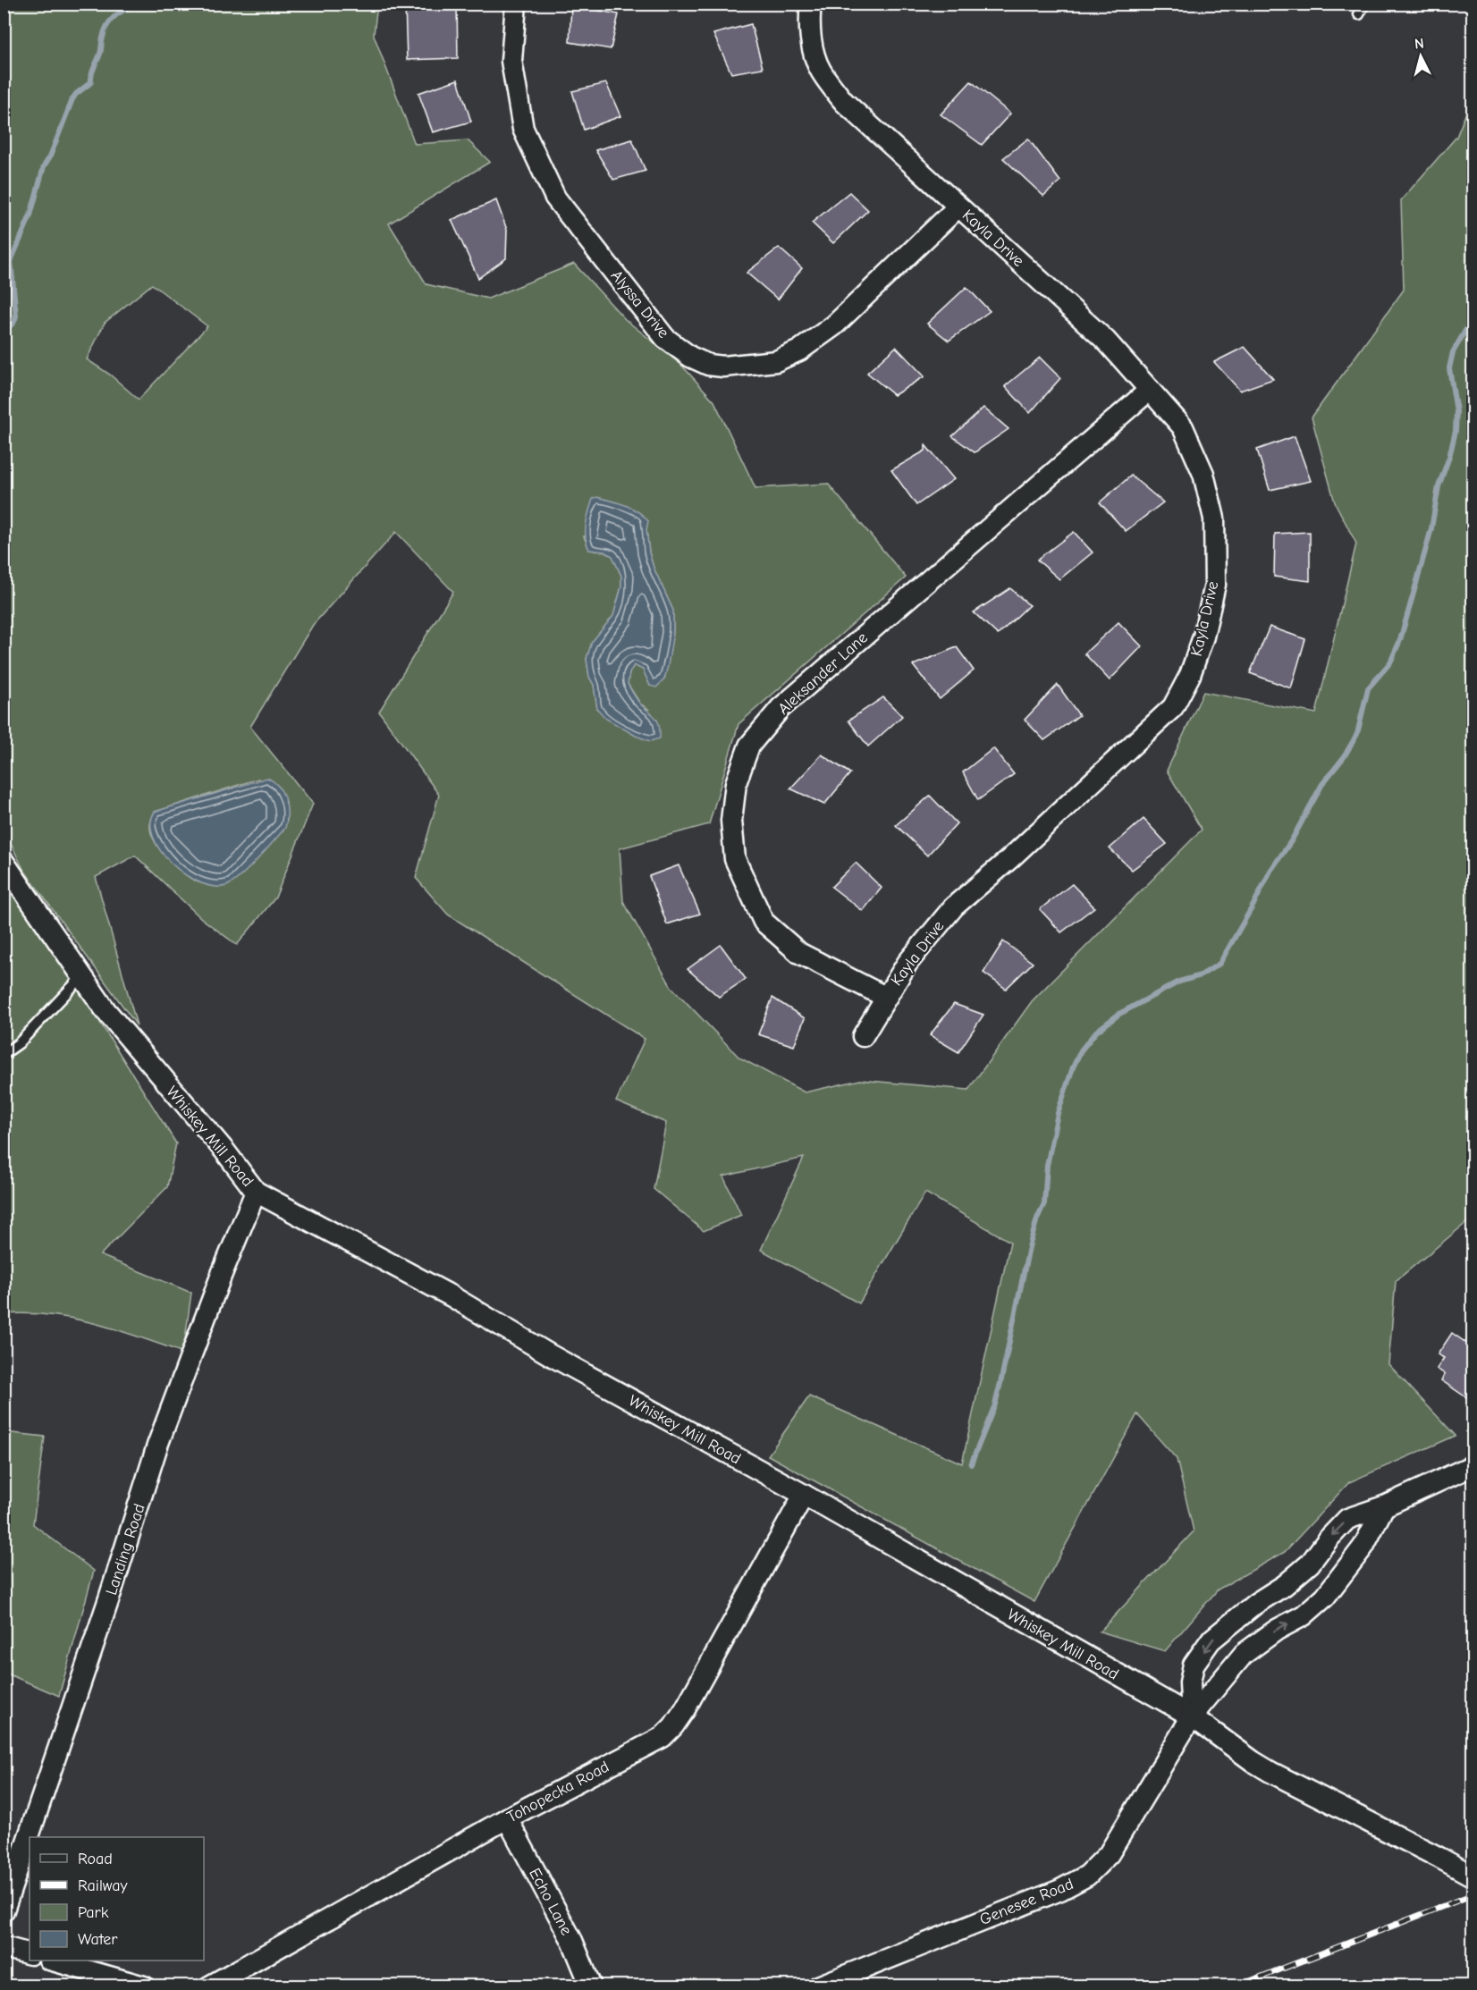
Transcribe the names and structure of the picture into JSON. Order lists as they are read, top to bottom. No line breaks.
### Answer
{"streets":{"street":["Kayla Drive","Alyssa Drive","Aleksander Lane","Whiskey Mill Road","Landing Road","Tohopecka Road","Echo Lane","Genesee Road"]},"crossings":[["Kayla Drive","Alyssa Drive"],["Kayla Drive","Aleksander Lane"],["Whiskey Mill Road","Landing Road"],["Whiskey Mill Road","Tohopecka Road"],["Whiskey Mill Road","Genesee Road"],["Tohopecka Road","Echo Lane"]],"legend":["Road","Railway","Park","Water"],"north":"top"}
